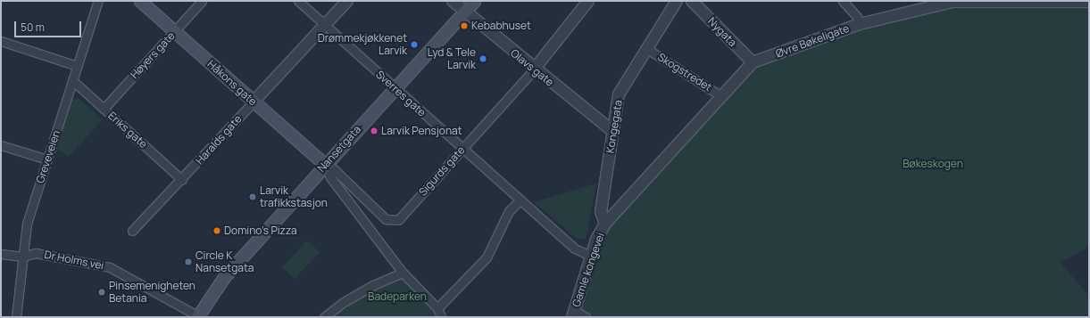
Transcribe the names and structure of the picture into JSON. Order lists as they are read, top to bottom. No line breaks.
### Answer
{"streets":{"main road":["Håkons gate","Nansetgata"],"street":["Nygata","Øvre Bøkeligate","Høyers gate","Olavs gate","Skogstredet","Sverres gate","Kongegata","Eriks gate","Haralds gate","Greveveien","Sigurds gate","Dr Holms vei","Gamle kongevei"]},"crossings":[["Nygata","Øvre Bøkeligate"],["Øvre Bøkeligate","Skogstredet"],["Øvre Bøkeligate","Kongegata"],["Øvre Bøkeligate","Gamle kongevei"],["Høyers gate","Håkons gate"],["Høyers gate","Eriks gate"],["Olavs gate","Kongegata"],["Olavs gate","Nansetgata"],["Olavs gate","Sigurds gate"],["Skogstredet","Kongegata"],["Håkons gate","Haralds gate"],["Håkons gate","Nansetgata"],["Håkons gate","Sigurds gate"],["Sverres gate","Haralds gate"],["Sverres gate","Nansetgata"],["Sverres gate","Sigurds gate"],["Sverres gate","Gamle kongevei"],["Kongegata","Gamle kongevei"],["Eriks gate","Haralds gate"],["Eriks gate","Greveveien"],["Nansetgata","Sigurds gate"],["Nansetgata","Dr Holms vei"],["Greveveien","Dr Holms vei"]],"parks":["Bøkeskogen","Badeparken"],"places":["Kebabhuset","Drømmekjøkkenet Larvik","Lyd & Tele Larvik","Larvik Pensjonat","Larvik trafikkstasjon","Domino's Pizza","Circle K Nansetgata","Pinsemenigheten Betania"],"scale_bar":"50 m"}
